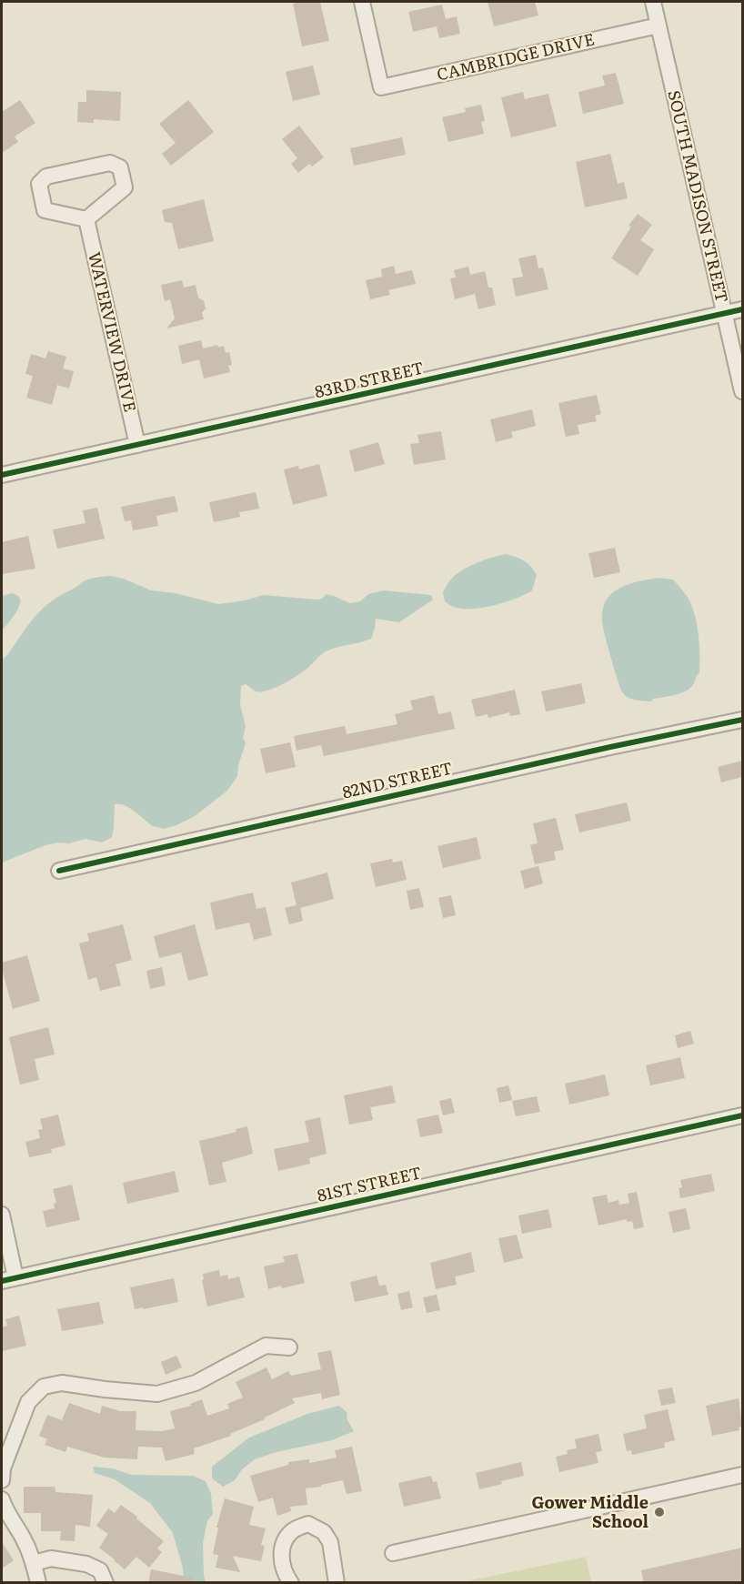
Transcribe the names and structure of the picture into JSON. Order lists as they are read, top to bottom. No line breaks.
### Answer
{"streets":{"street":["CAMBRIDGE DRIVE","SOUTH MADISON STREET","WATERVIEW DRIVE","83RD STREET","82ND STREET","81ST STREET"]},"crossings":[["CAMBRIDGE DRIVE","SOUTH MADISON STREET"],["SOUTH MADISON STREET","83RD STREET"],["WATERVIEW DRIVE","83RD STREET"]],"places":["Gower Middle School"]}
